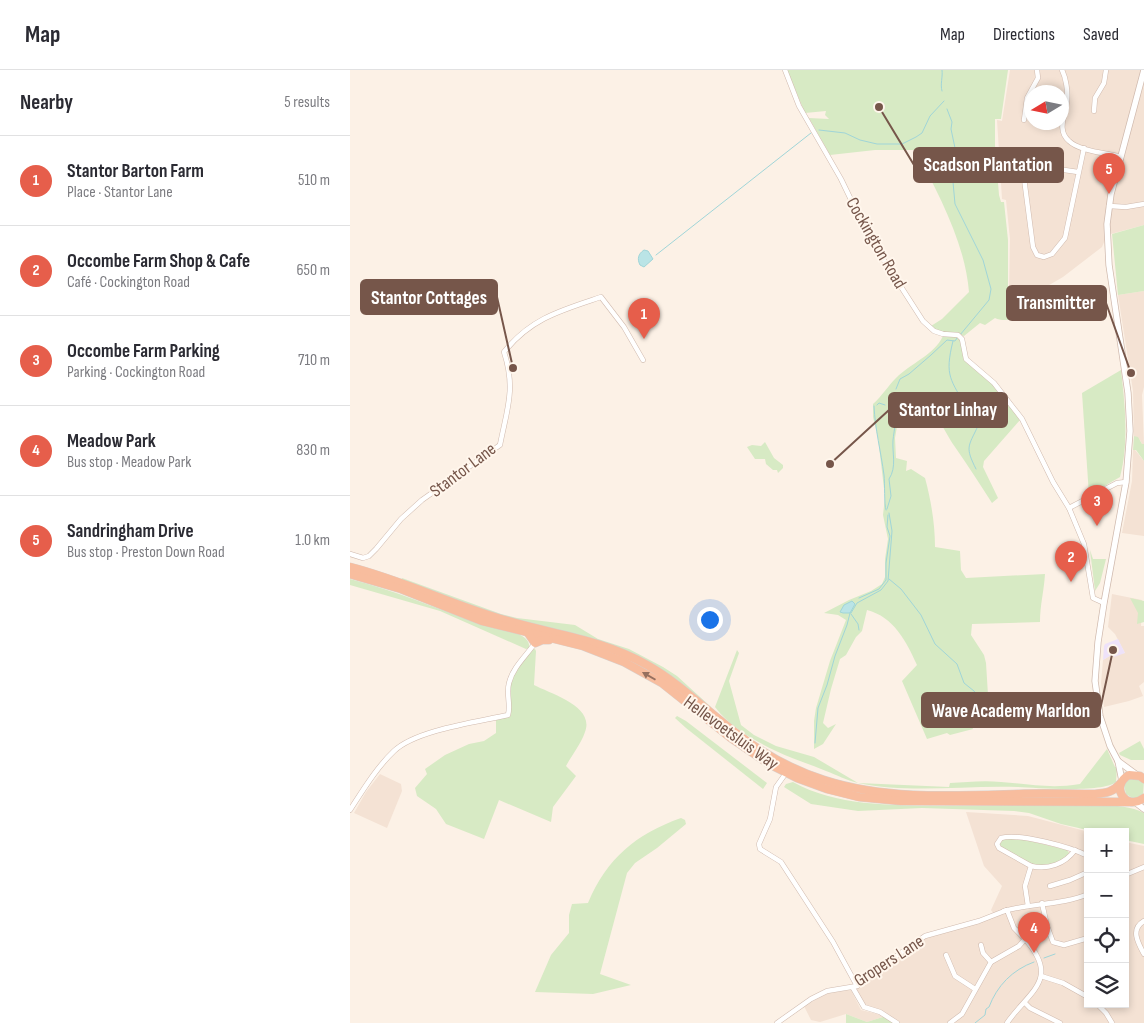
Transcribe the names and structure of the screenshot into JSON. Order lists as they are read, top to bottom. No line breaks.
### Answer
{"streets":{"highway":["Hellevoetsluis Way"],"street":["Cockington Road","Stantor Lane","Gropers Lane"]},"places":["Scadson Plantation","Stantor Cottages","Transmitter","Stantor Linhay","Wave Academy Marldon"],"north":"left","page":{"header":"Map","nav":["Map","Directions","Saved"],"heading":["Nearby","5 results"],"list":[{"mark":"1","name":"Stantor Barton Farm","note":"Place · Stantor Lane","value":"510 m"},{"mark":"2","name":"Occombe Farm Shop & Cafe","note":"Café · Cockington Road","value":"650 m"},{"mark":"3","name":"Occombe Farm Parking","note":"Parking · Cockington Road","value":"710 m"},{"mark":"4","name":"Meadow Park","note":"Bus stop · Meadow Park","value":"830 m"},{"mark":"5","name":"Sandringham Drive","note":"Bus stop · Preston Down Road","value":"1.0 km"}],"pins":["5","1","3","2","4"],"map_buttons":["+","−"]}}
